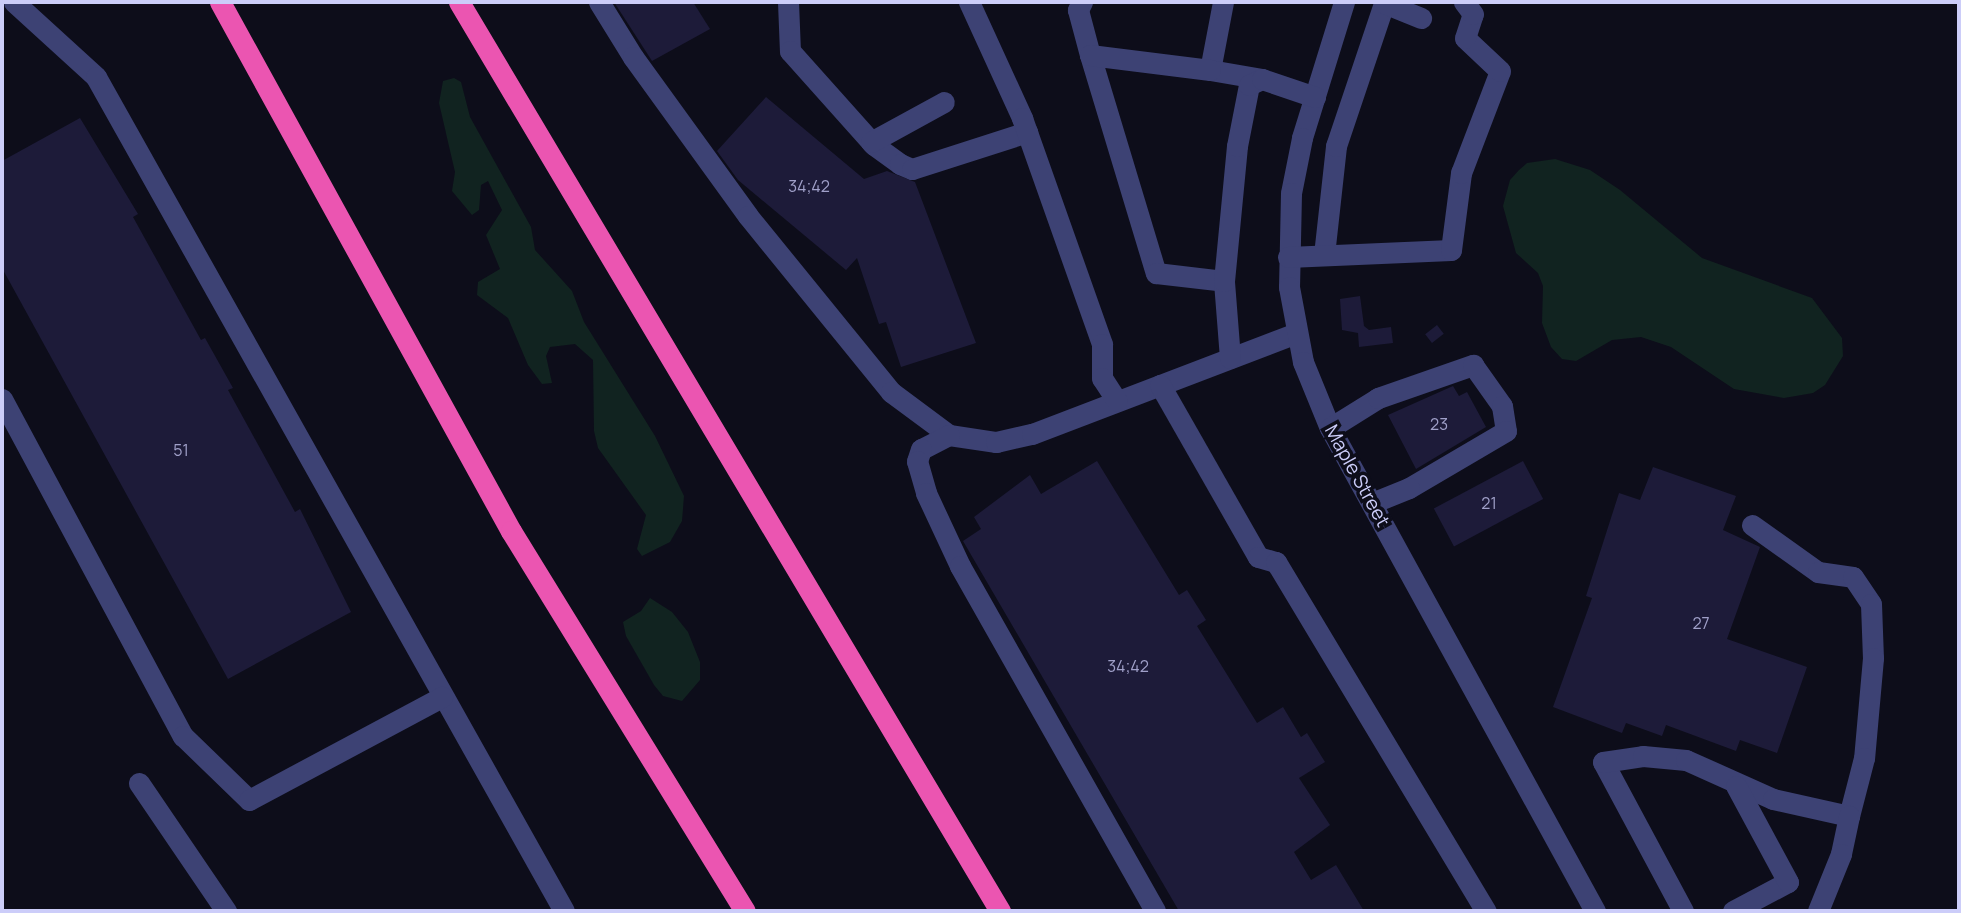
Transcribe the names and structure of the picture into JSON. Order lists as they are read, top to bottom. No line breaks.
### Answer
{"streets":{"street":["Maple Street"]},"house_numbers":["34;42","23","51","21","27","34;42"]}
